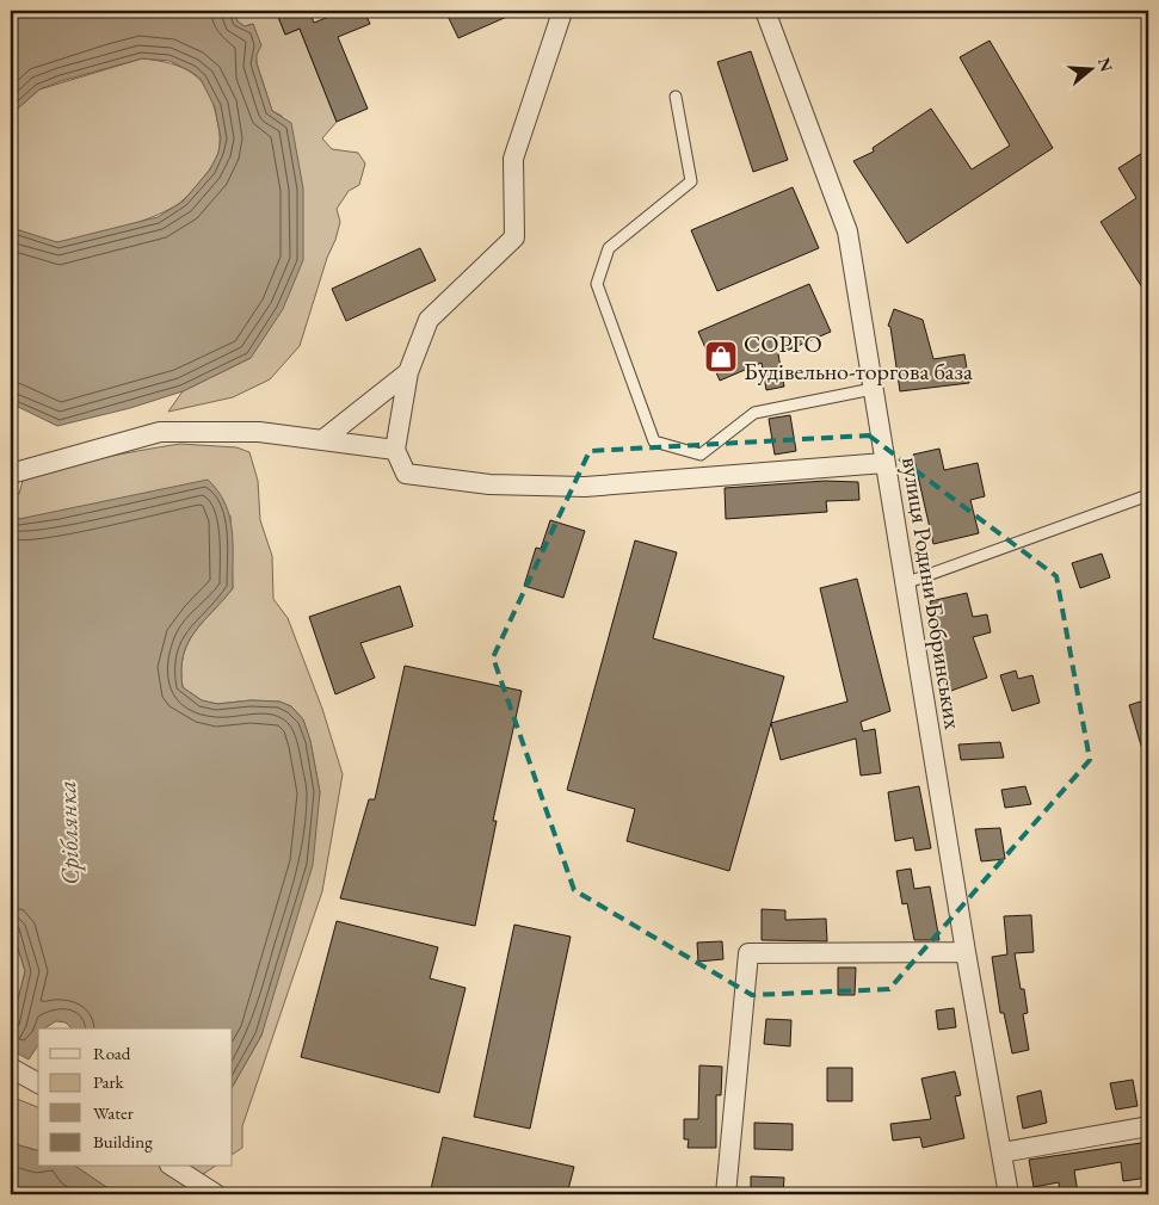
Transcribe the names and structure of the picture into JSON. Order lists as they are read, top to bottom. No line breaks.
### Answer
{"streets":{"street":["вулиця Родини Бобринських"]},"water":["Сріблянка"],"places":{"shop":["СОРГО Будівельно-торгова база"]},"legend":["Road","Park","Water","Building"],"north":"right"}
